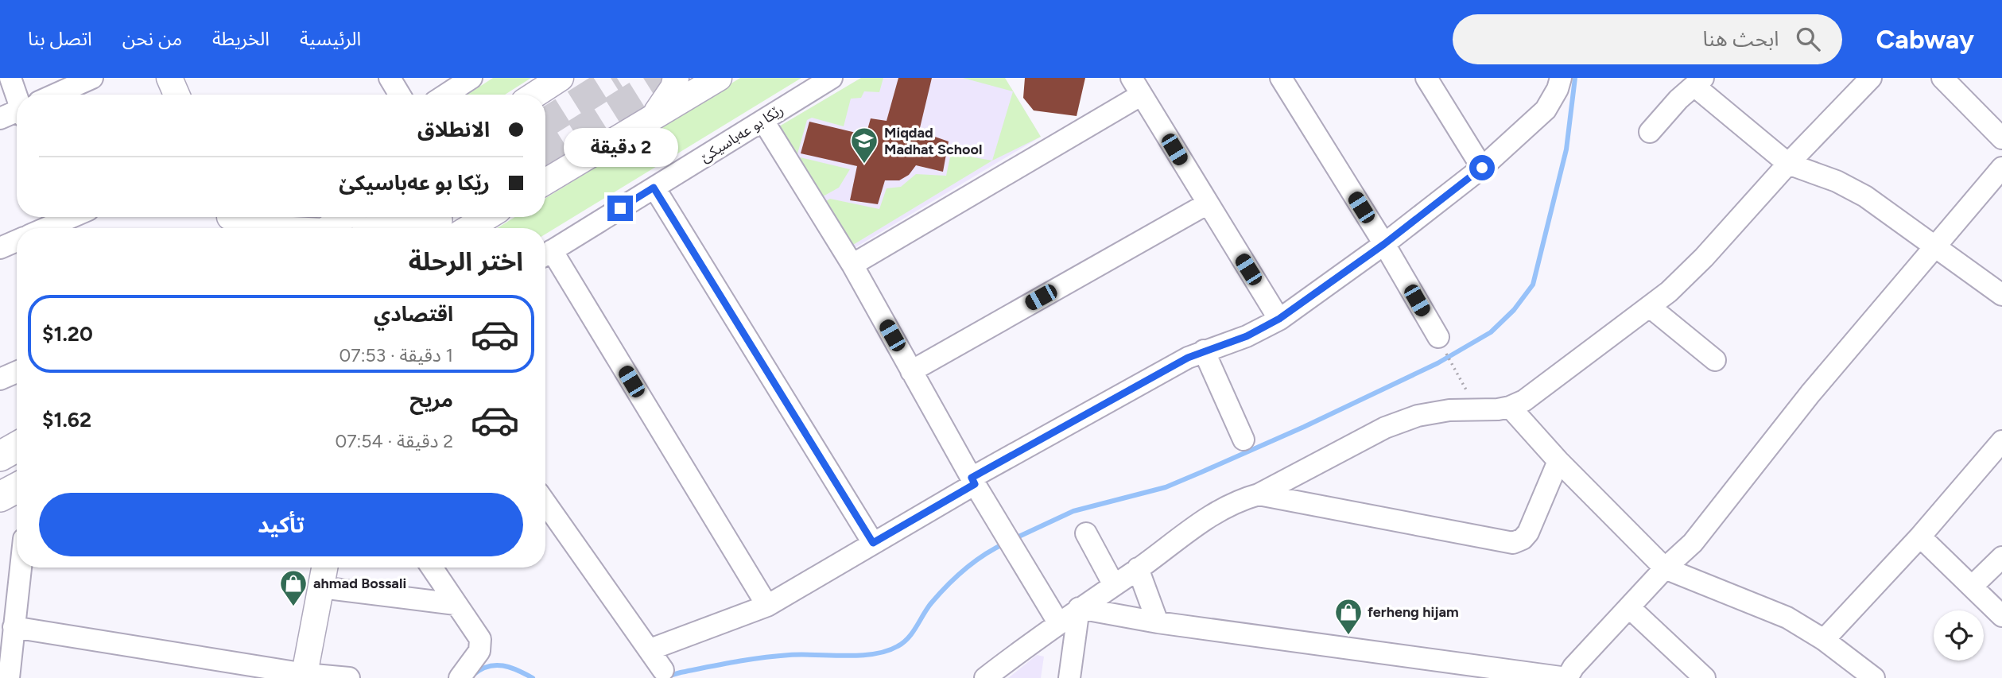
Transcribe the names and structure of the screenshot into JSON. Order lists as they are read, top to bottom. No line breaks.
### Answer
{"streets":{"street":["رێكا بو عه‌باسيكێ"]},"places":{"school or university":["Miqdad Madhat School"],"shop":["ahmad Bossali","ferheng hijam"]},"page":{"header":"Cabway","search":"ابحث هنا","nav":["الرئيسية","الخريطة","من نحن","اتصل بنا"],"banner":["الانطلاق","رێكا بو عه‌باسيكێ"],"bubble":"2 دقيقة","heading":"اختر الرحلة","list":[{"name":"اقتصادي","note":"1 دقيقة · 07:53","value":"$1.20"},{"name":"مريح","note":"2 دقيقة · 07:54","value":"$1.62"}],"buttons":"تأكيد"}}
